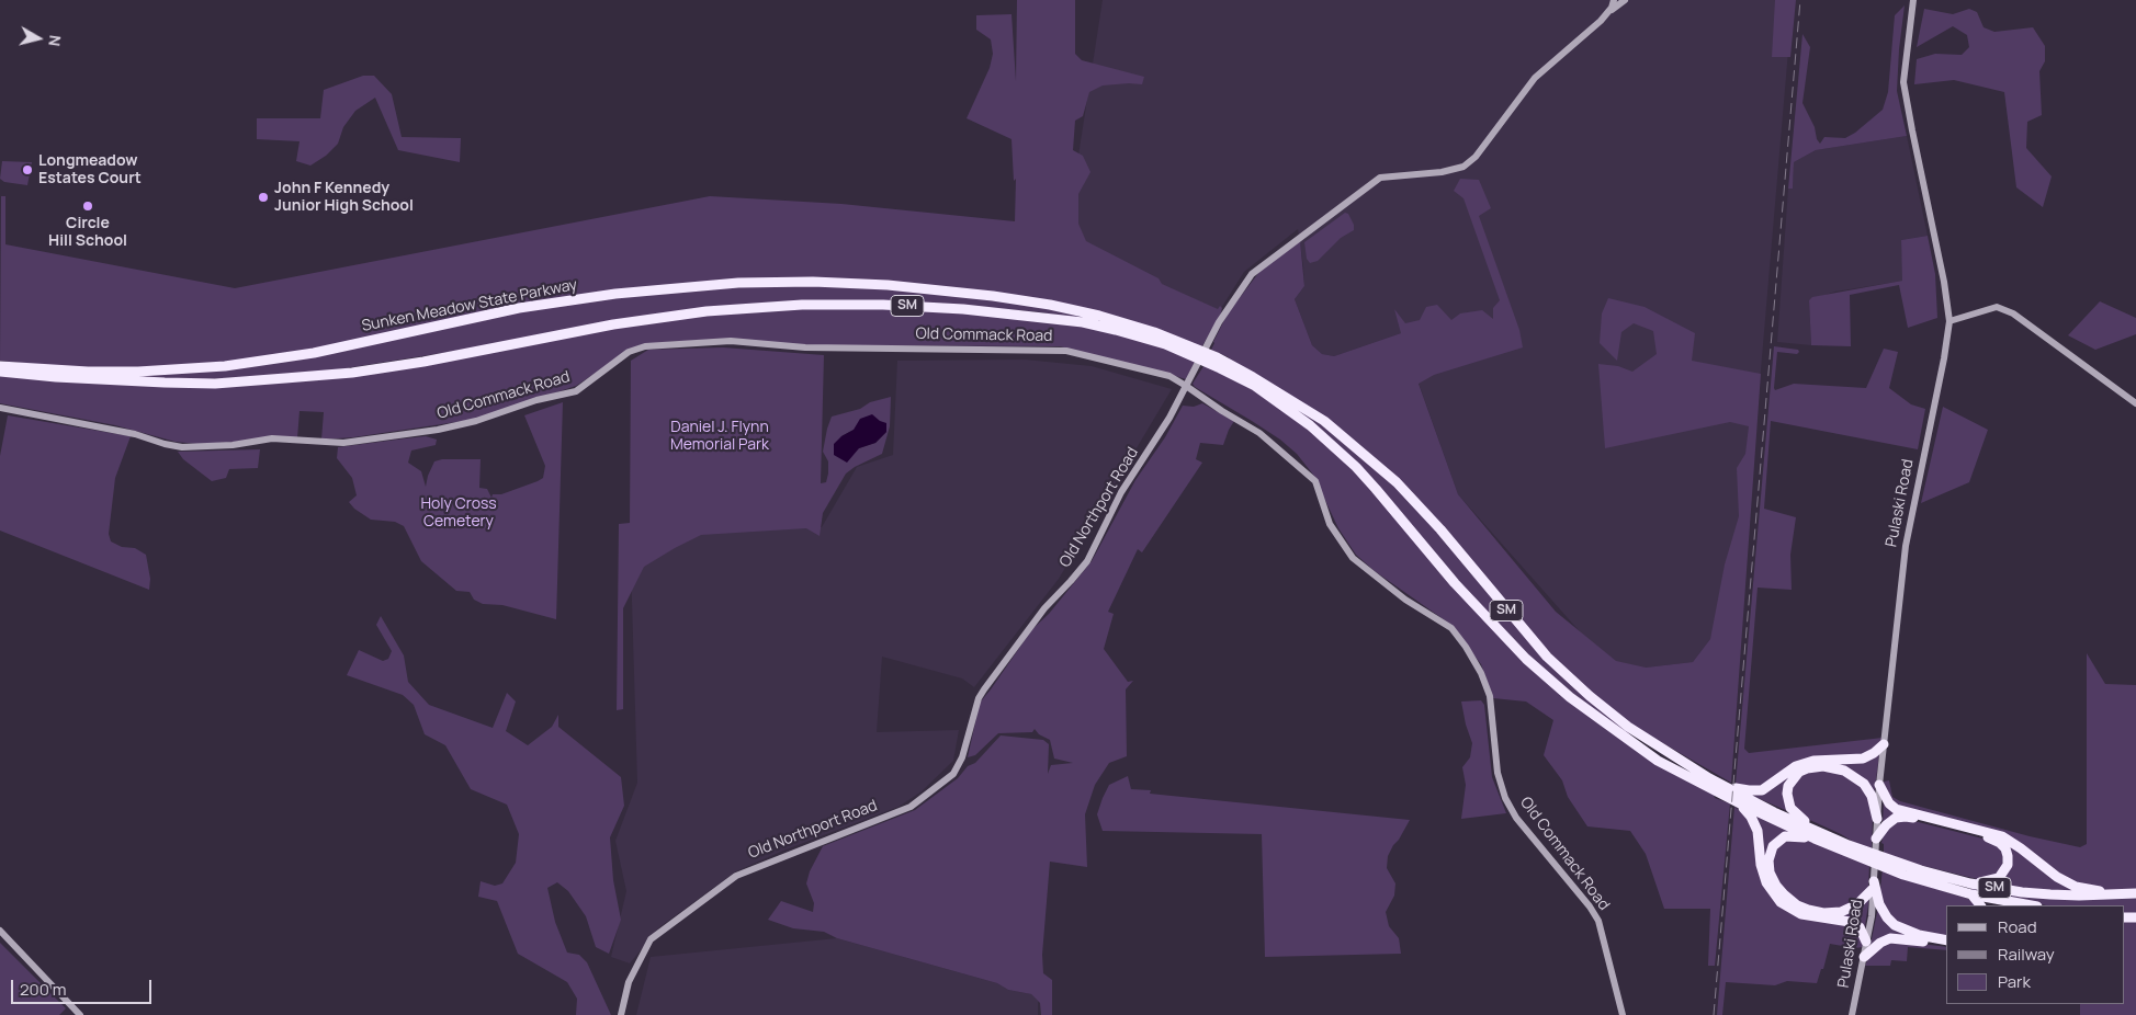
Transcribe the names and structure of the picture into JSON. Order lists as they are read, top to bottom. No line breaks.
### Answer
{"streets":{"highway":["Sunken Meadow State Parkway","SM"],"main road":["Old Commack Road","Pulaski Road","Old Northport Road"]},"crossings":[["Old Commack Road","Old Northport Road"]],"parks":["Daniel J. Flynn Memorial Park","Holy Cross Cemetery"],"places":["Longmeadow Estates Court","John F Kennedy Junior High School","Circle Hill School"],"legend":["Road","Railway","Park"],"scale_bar":"200 m","north":"right"}
